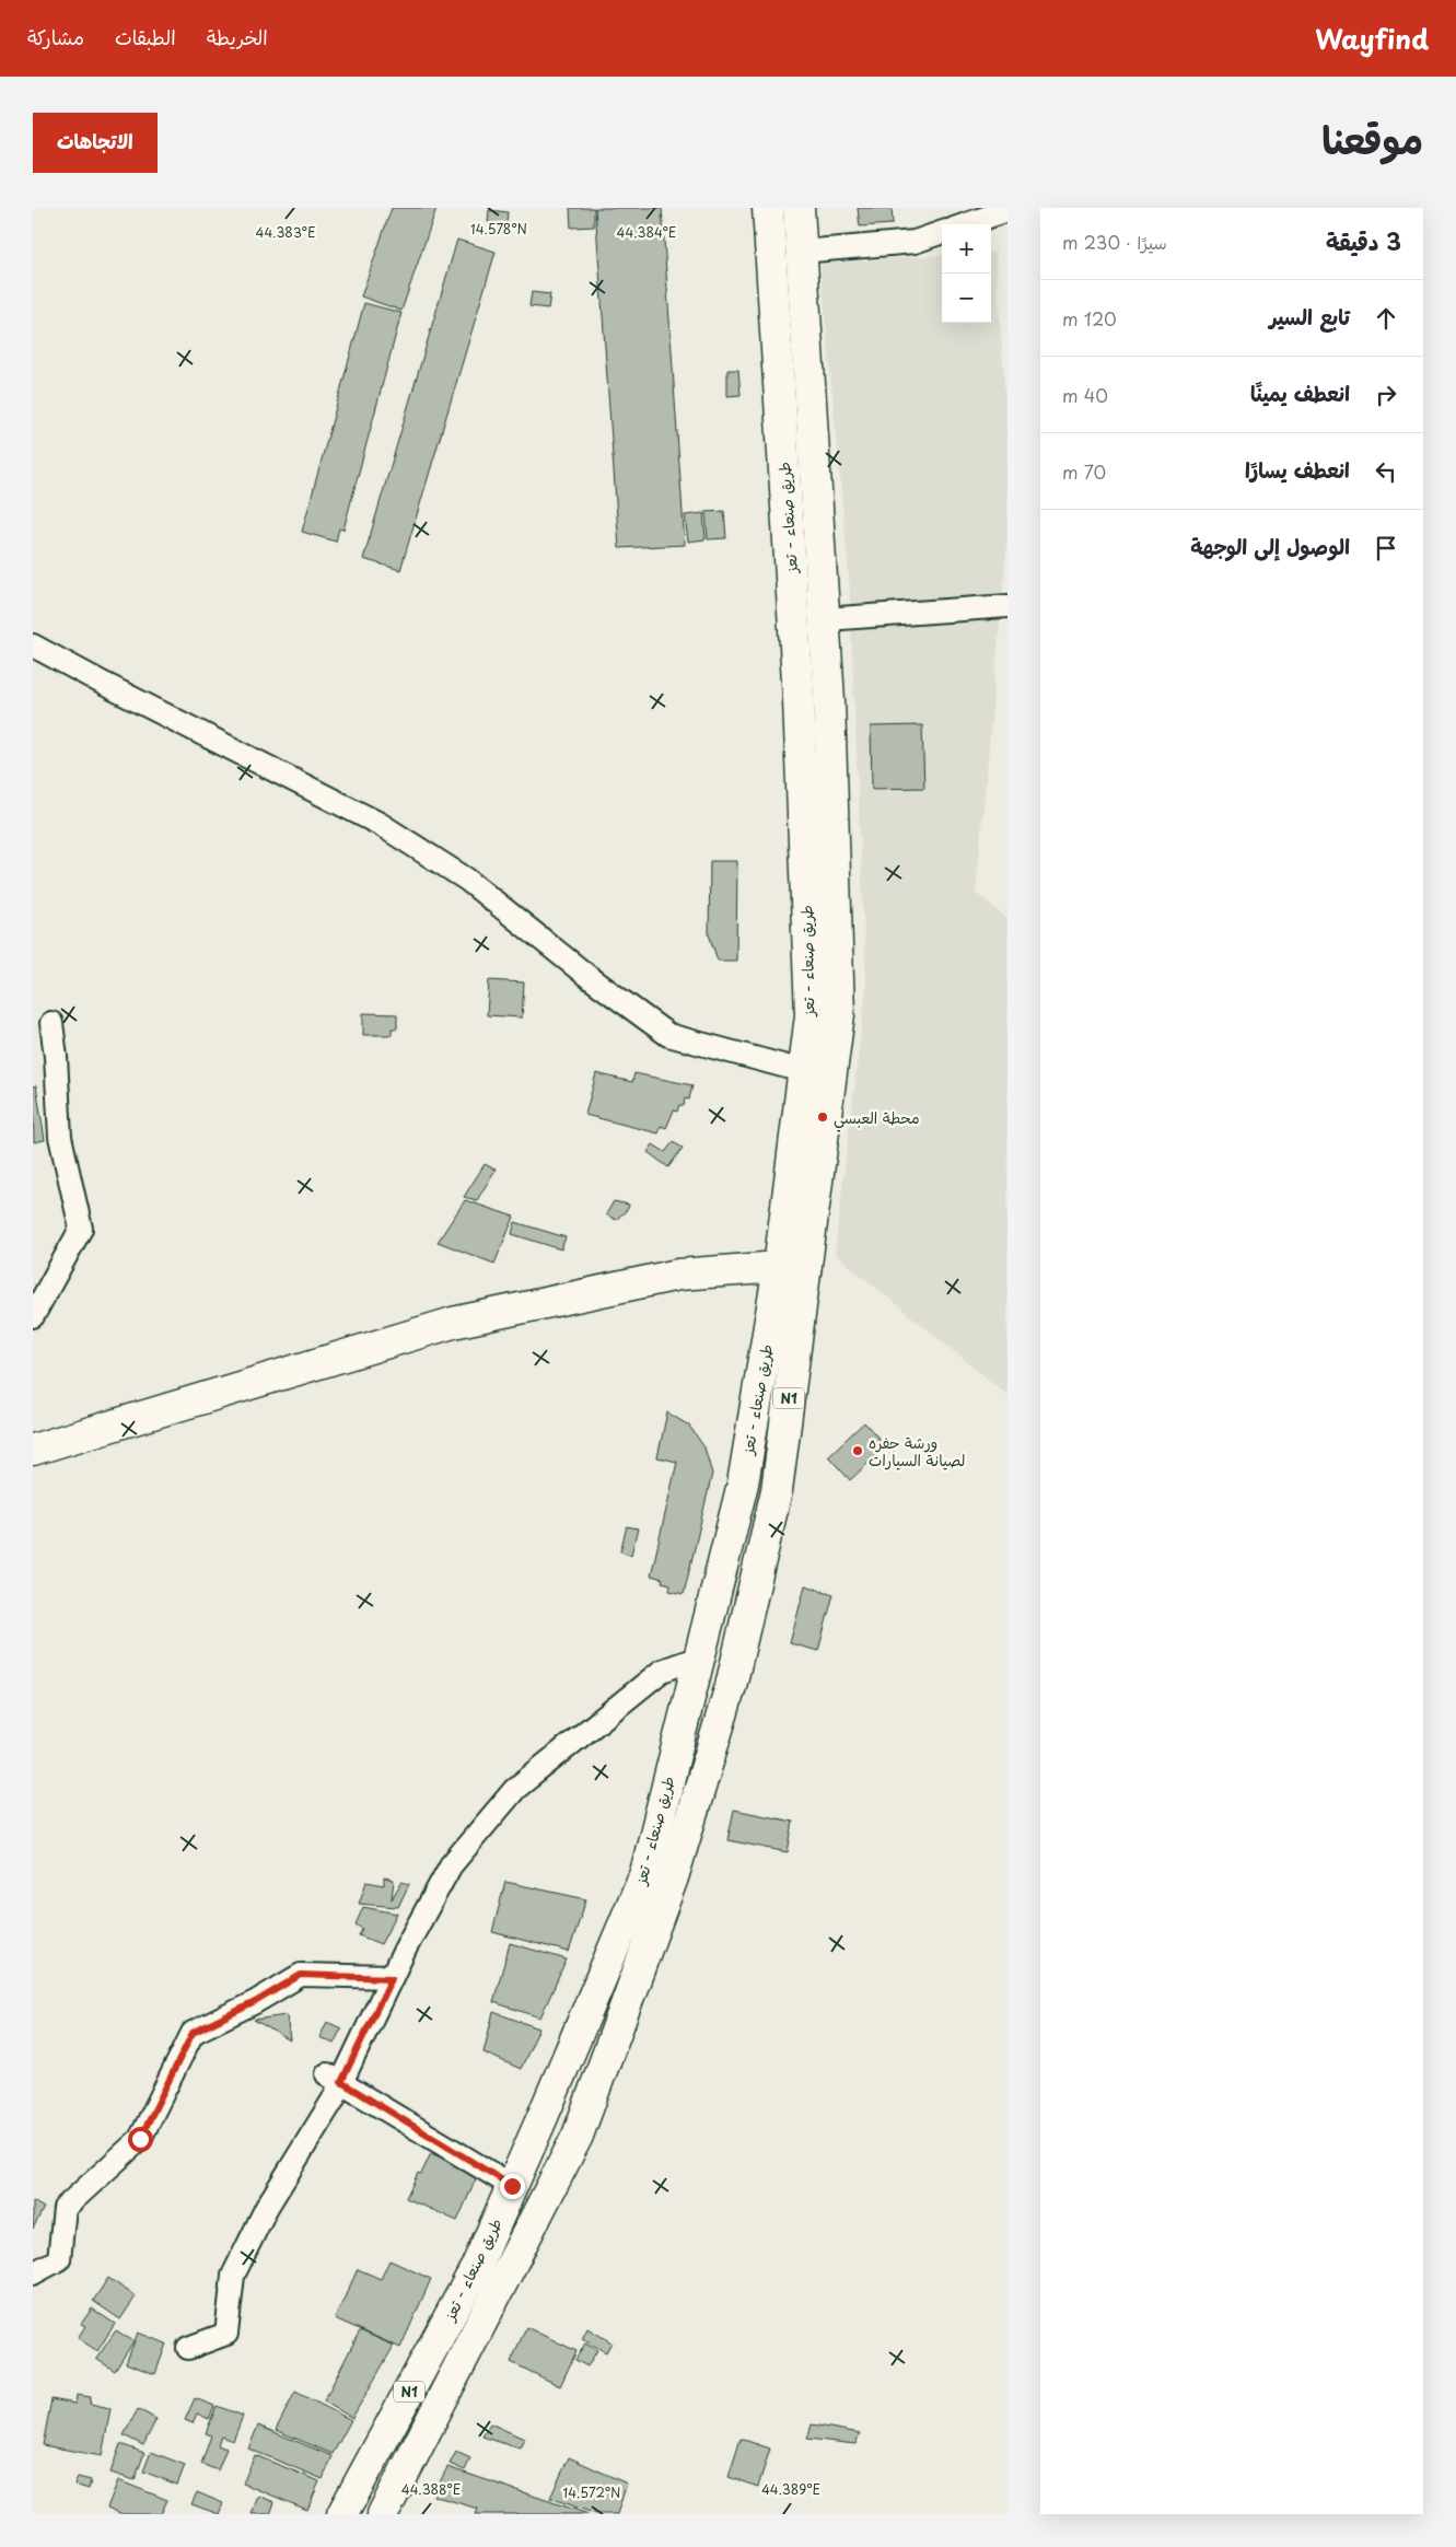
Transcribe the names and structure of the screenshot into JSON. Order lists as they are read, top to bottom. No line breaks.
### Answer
{"streets":{"main road":["طريق صنعاء - تعز","N1"]},"places":["محطة العبسي","ورشة جفره لصيانة السيارات"],"page":{"header":"Wayfind","nav":["الخريطة","الطبقات","مشاركة"],"title":"موقعنا","buttons":"الاتجاهات","heading":["3 دقيقة","سيرًا · 230 m"],"map_buttons":["+","−"],"list":[["تابع السير","120 m"],["انعطف يمينًا","40 m"],["انعطف يسارًا","70 m"],"الوصول إلى الوجهة"]},"coordinates":["14.578°N","44.383°E","44.384°E","44.388°E","44.389°E","14.572°N"]}
